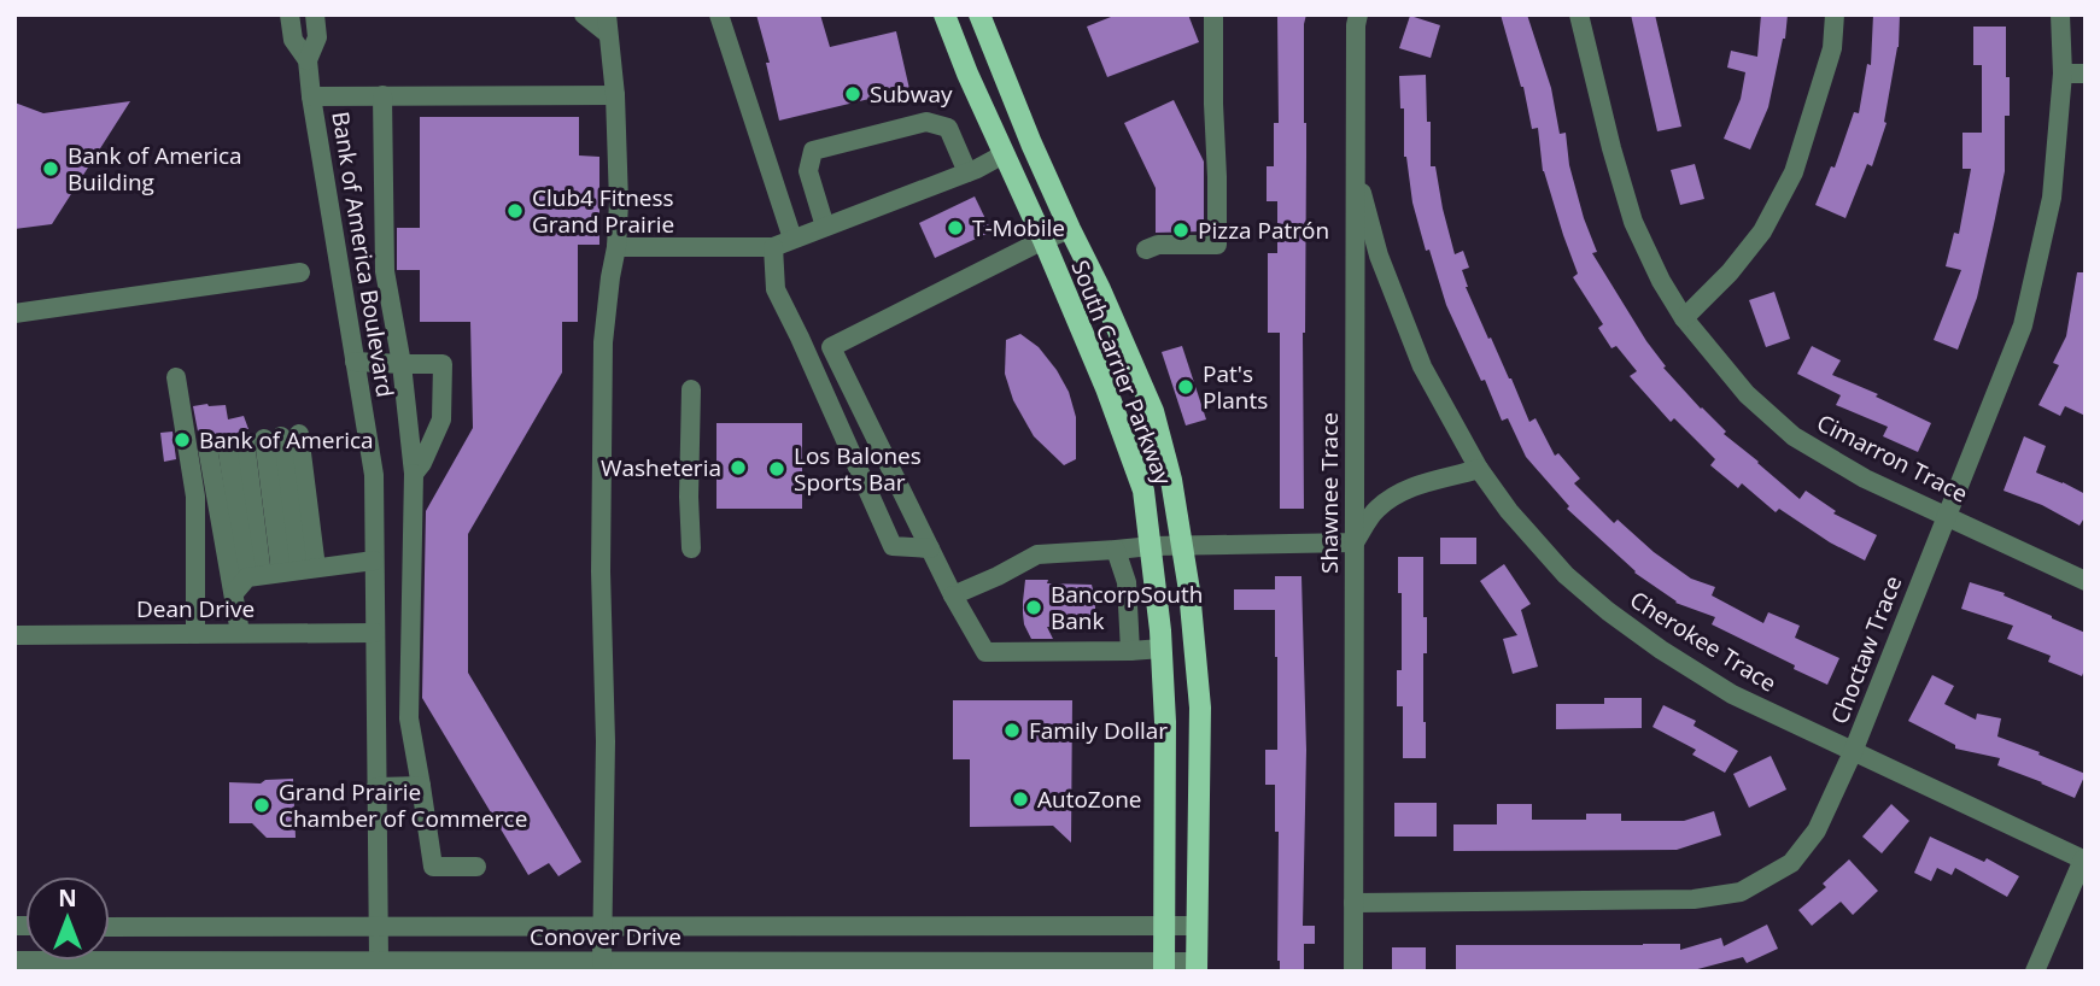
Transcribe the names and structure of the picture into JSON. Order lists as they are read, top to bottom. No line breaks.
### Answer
{"streets":{"main road":["South Carrier Parkway"],"street":["Bank of America Boulevard","Cimarron Trace","Shawnee Trace","Dean Drive","Cherokee Trace","Choctaw Trace","Conover Drive"]},"crossings":[["Bank of America Boulevard","Dean Drive"],["Bank of America Boulevard","Conover Drive"],["South Carrier Parkway","Conover Drive"],["Cimarron Trace","Choctaw Trace"],["Shawnee Trace","Cherokee Trace"],["Shawnee Trace","Choctaw Trace"],["Cherokee Trace","Choctaw Trace"]],"places":["Subway","Bank of America Building","Club4 Fitness Grand Prairie","T-Mobile","Pizza Patrón","Pat's Plants","Bank of America","Washeteria","Los Balones Sports Bar","BancorpSouth Bank","Family Dollar","AutoZone","Grand Prairie Chamber of Commerce"],"north":"top"}
